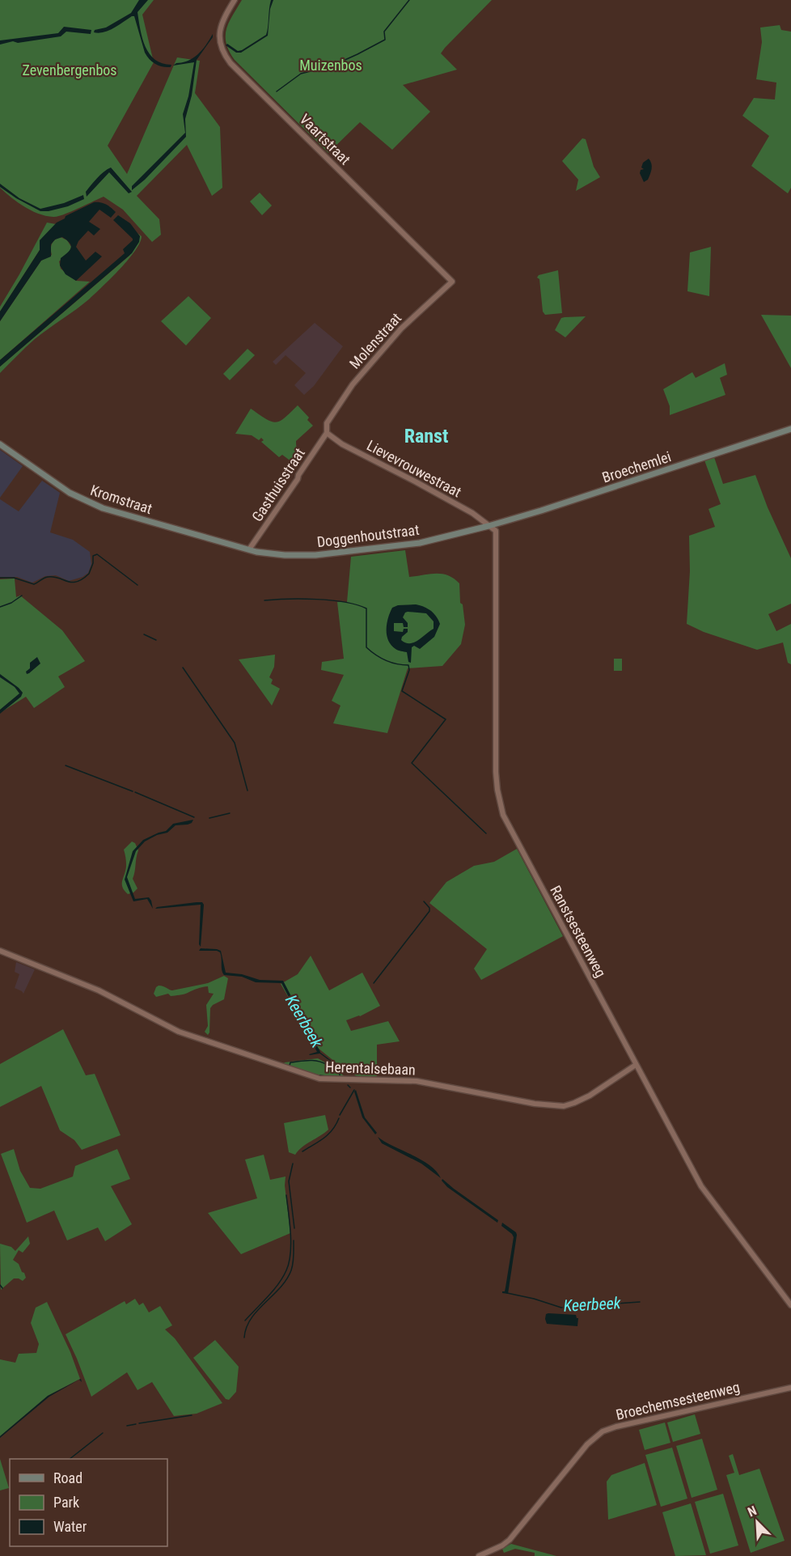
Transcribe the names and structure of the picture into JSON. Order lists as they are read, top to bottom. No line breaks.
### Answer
{"streets":{"main road":["Broechemlei","Kromstraat","Doggenhoutstraat"],"street":["Vaartstraat","Molenstraat","Lievevrouwestraat","Gasthuisstraat","Ranstsesteenweg","Herentalsebaan","Broechemsesteenweg"]},"crossings":[["Vaartstraat","Molenstraat"],["Molenstraat","Lievevrouwestraat"],["Molenstraat","Gasthuisstraat"],["Broechemlei","Lievevrouwestraat"],["Broechemlei","Doggenhoutstraat"],["Broechemlei","Ranstsesteenweg"],["Lievevrouwestraat","Gasthuisstraat"],["Lievevrouwestraat","Doggenhoutstraat"],["Lievevrouwestraat","Ranstsesteenweg"],["Gasthuisstraat","Kromstraat"],["Gasthuisstraat","Doggenhoutstraat"],["Kromstraat","Doggenhoutstraat"],["Doggenhoutstraat","Ranstsesteenweg"],["Ranstsesteenweg","Herentalsebaan"]],"districts":["Ranst"],"water":["Keerbeek"],"parks":["Muizenbos","Zevenbergenbos"],"legend":["Road","Park","Water"],"north":"top left"}
